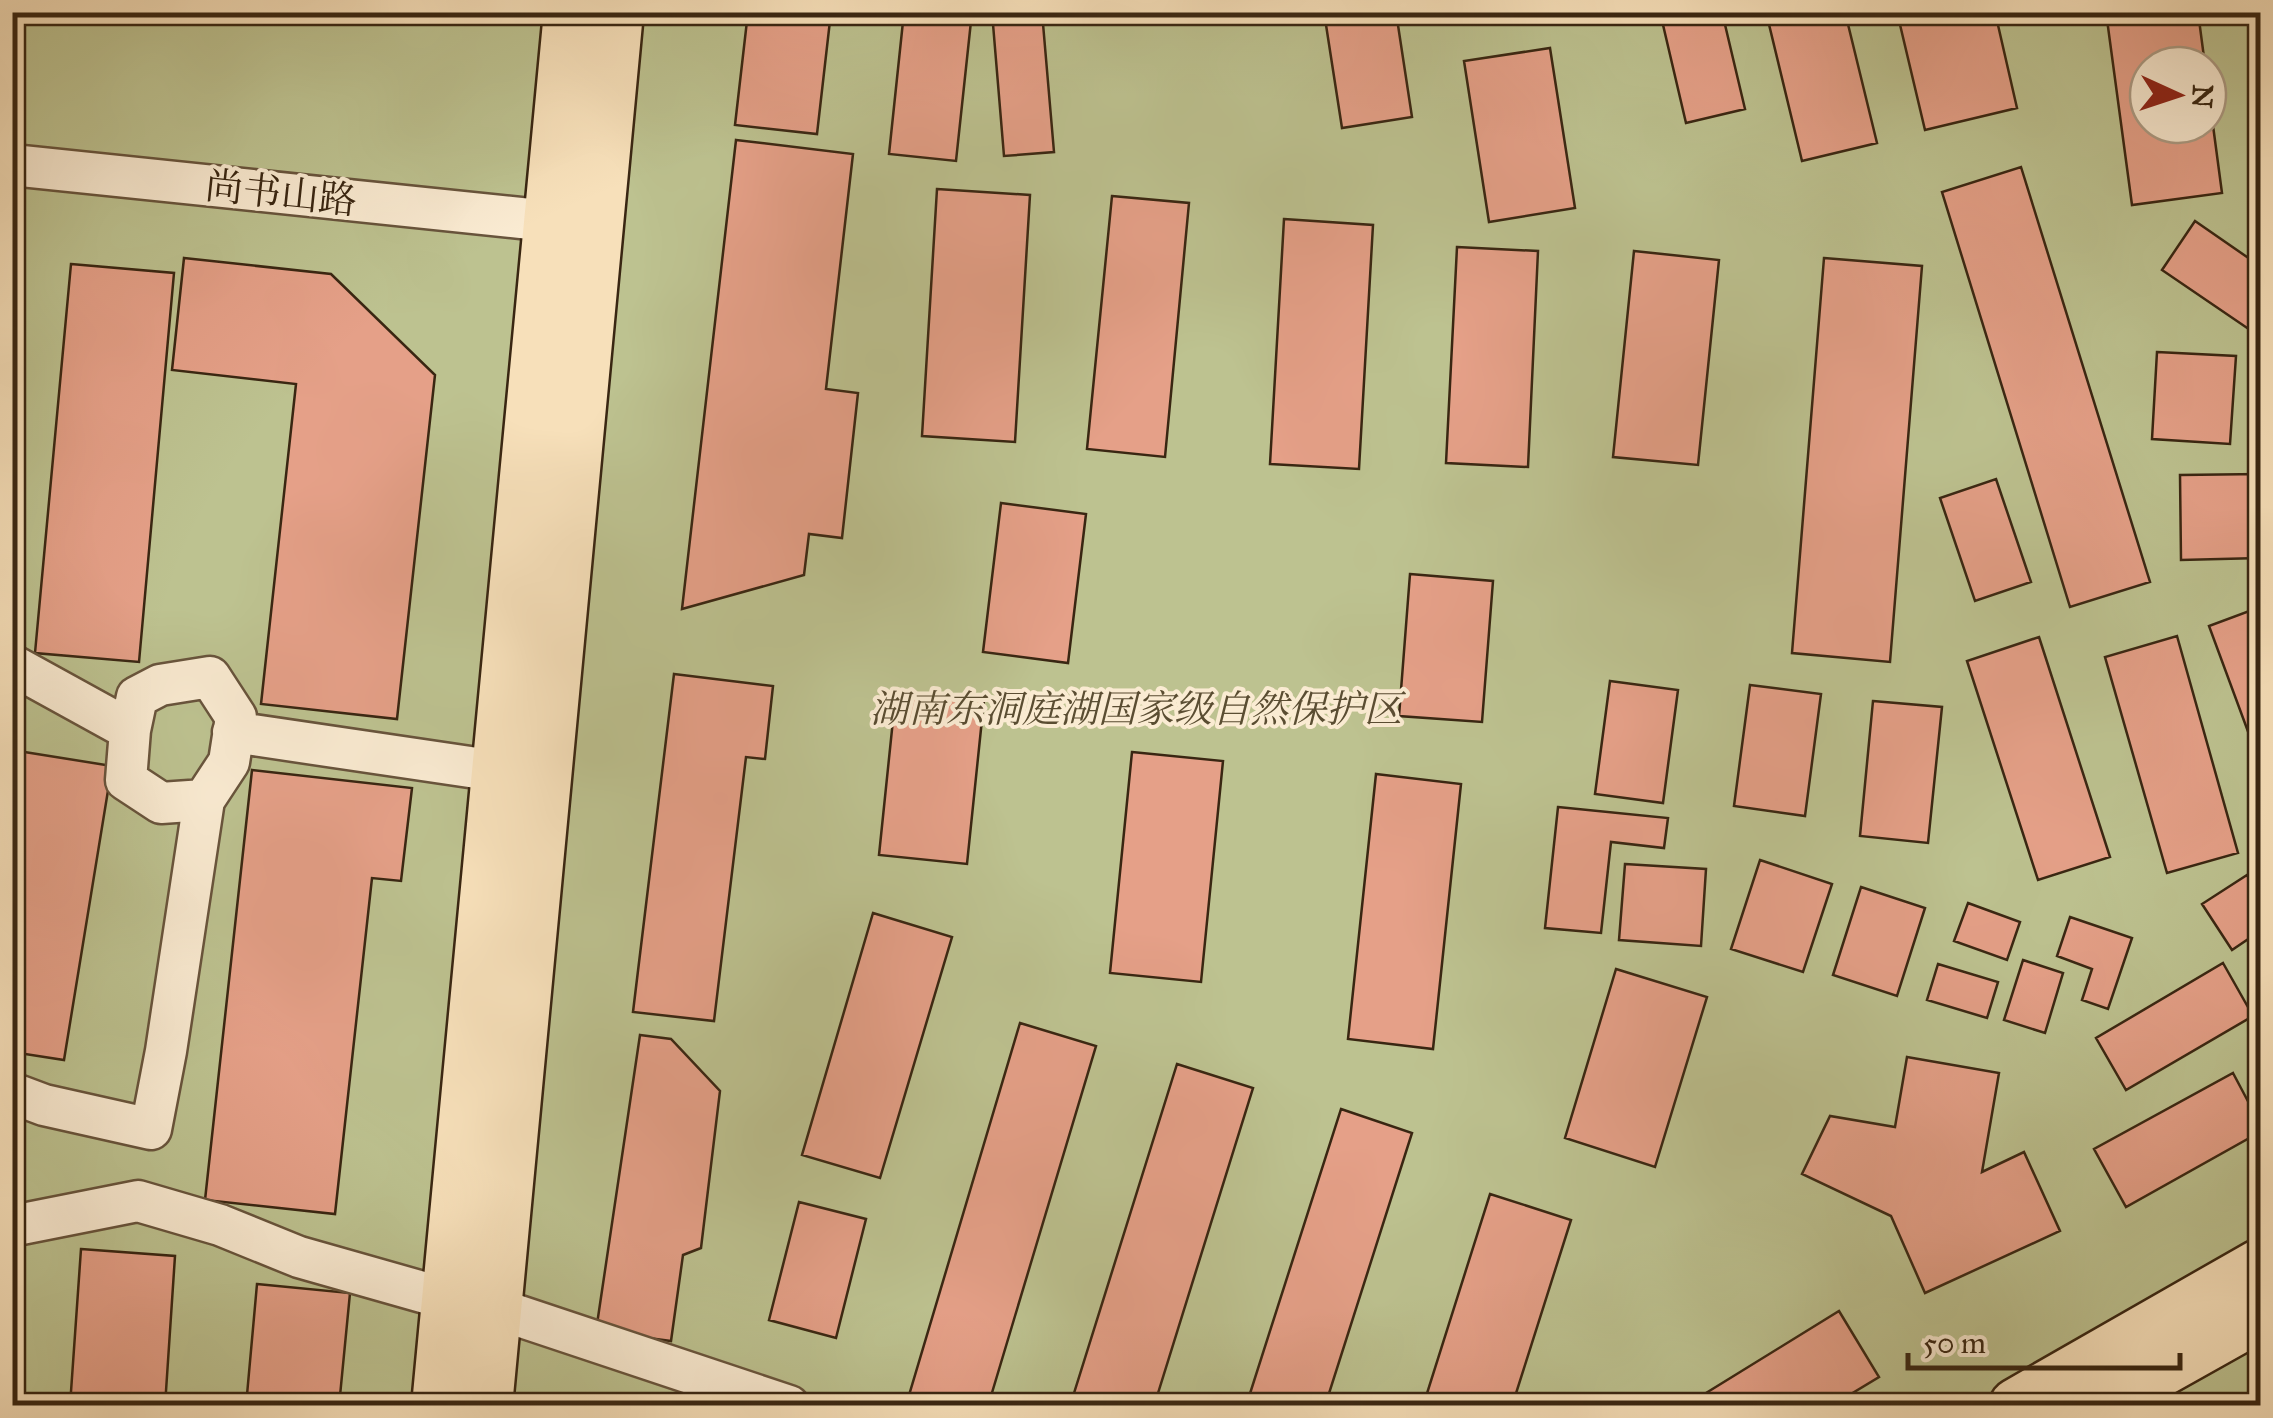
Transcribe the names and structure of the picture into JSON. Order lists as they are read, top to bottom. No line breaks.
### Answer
{"streets":{"street":["尚书山路"]},"parks":["湖南东洞庭湖国家级自然保护区"],"scale_bar":"50 m","north":"right"}
